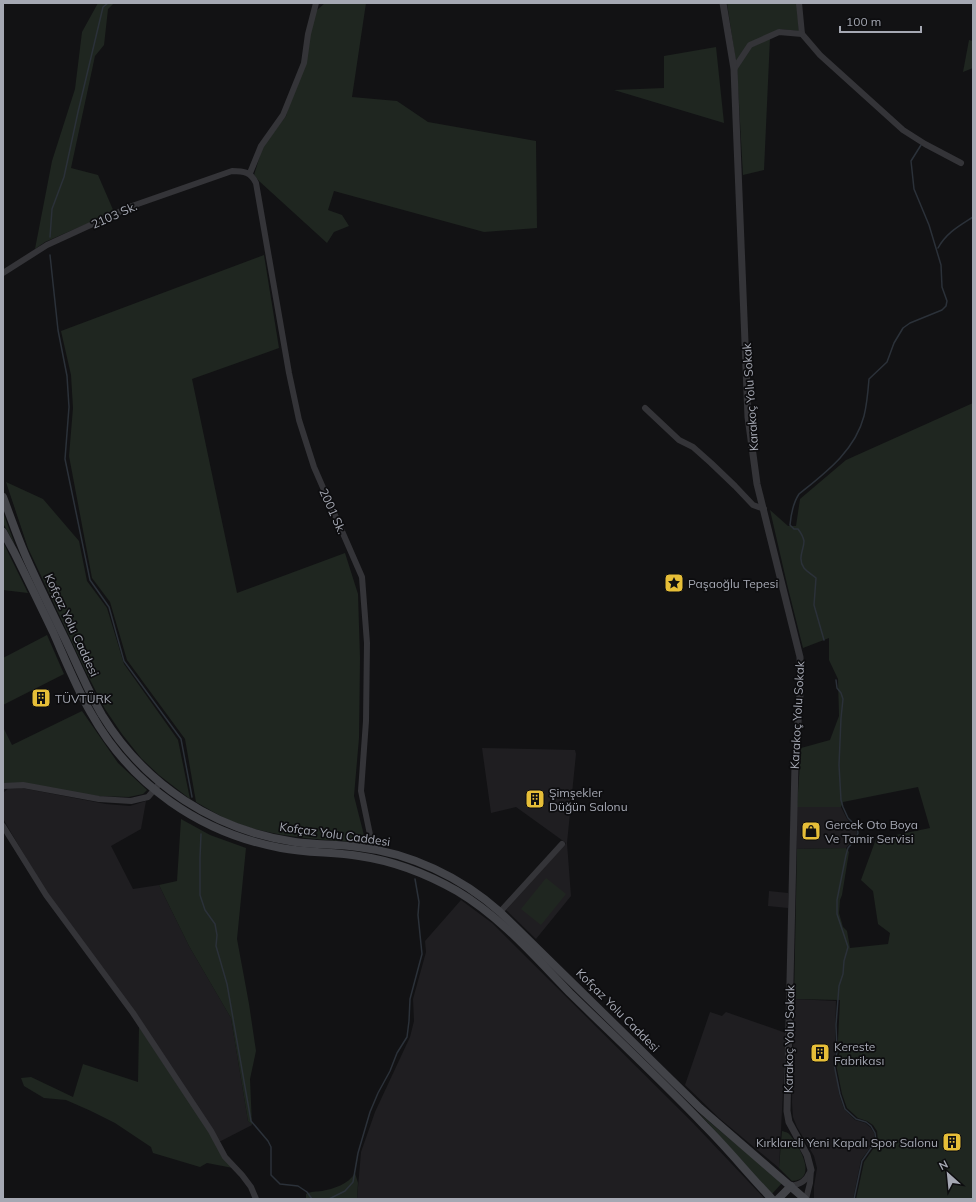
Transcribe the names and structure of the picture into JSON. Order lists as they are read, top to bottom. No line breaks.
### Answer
{"streets":{"main road":["Kofçaz Yolu Caddesi"],"street":["2103 Sk.","Karakoç Yolu Sokak","2001 Sk."]},"crossings":[["2103 Sk.","2001 Sk."],["Karakoç Yolu Sokak","Kofçaz Yolu Caddesi"],["2001 Sk.","Kofçaz Yolu Caddesi"]],"places":{"place":["Paşaoğlu Tepesi"],"building":["TÜVTÜRK","Şimşekler Düğün Salonu","Kereste Fabrikası","Kırklareli Yeni Kapalı Spor Salonu"],"shop":["Gercek Oto Boya Ve Tamir Servisi"]},"scale_bar":"100 m","north":"top left"}
